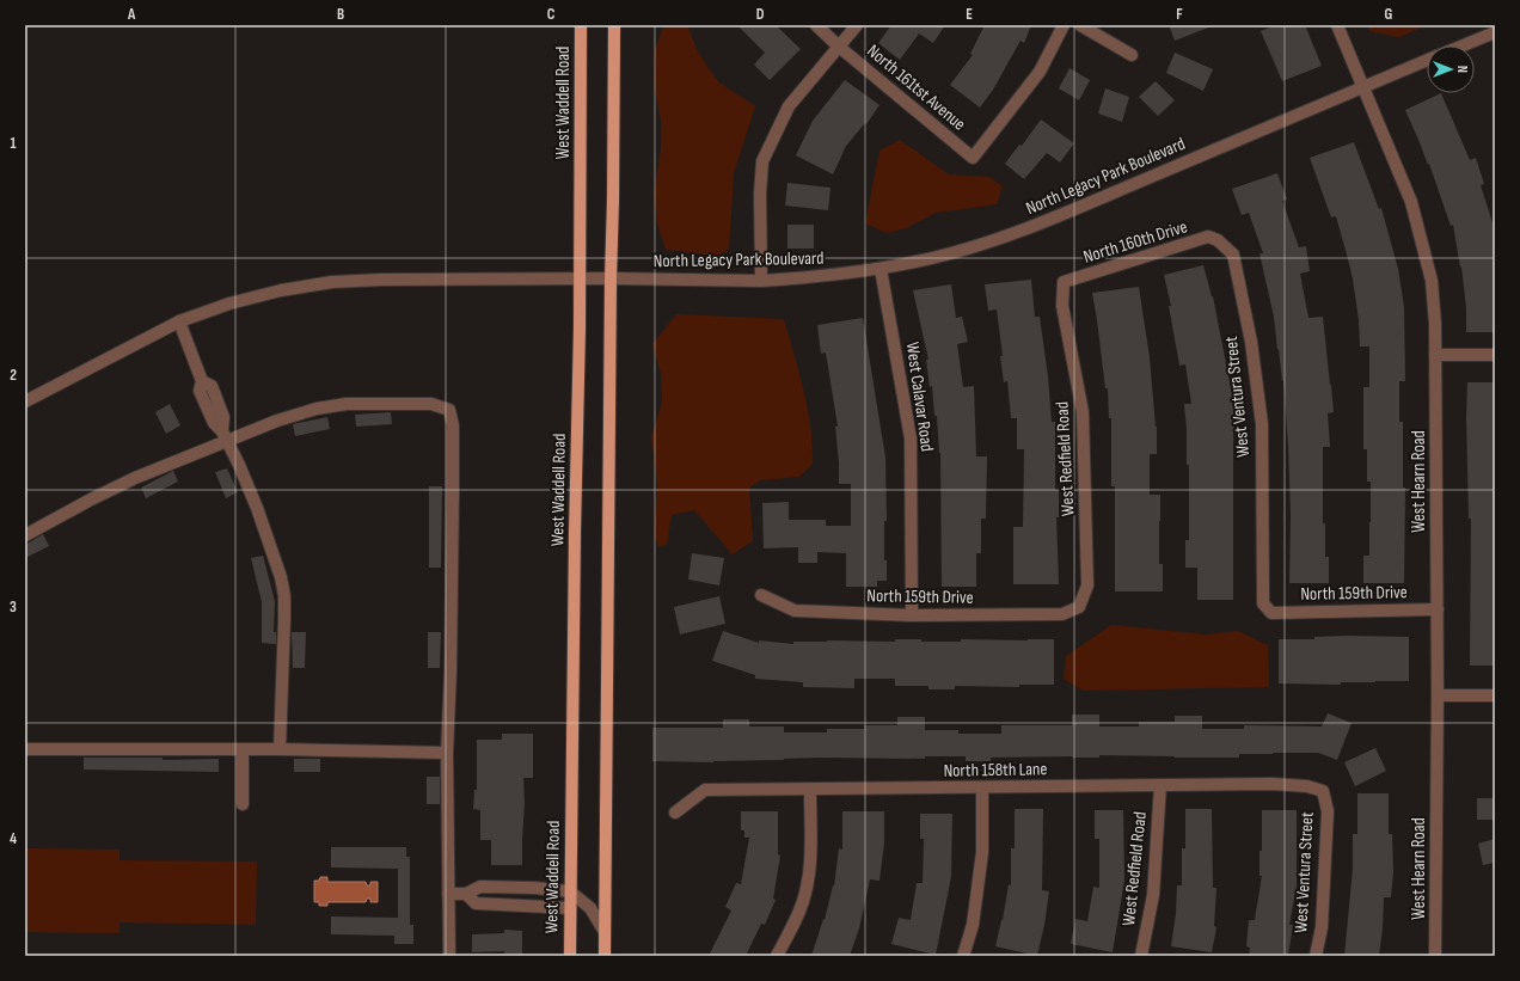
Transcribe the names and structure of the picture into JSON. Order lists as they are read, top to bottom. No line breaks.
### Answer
{"streets":{"main road":["West Waddell Road"],"street":["North 161tst Avenue","North Legacy Park Boulevard","North 160th Drive","West Calavar Road","West Ventura Street","West Redfield Road","West Hearn Road","North 159th Drive","North 158th Lane"]},"crossings":[["West Waddell Road","North Legacy Park Boulevard"],["North Legacy Park Boulevard","West Calavar Road"],["North Legacy Park Boulevard","West Hearn Road"],["North 160th Drive","West Ventura Street"],["North 160th Drive","West Redfield Road"],["West Calavar Road","North 159th Drive"],["West Ventura Street","North 159th Drive"],["West Ventura Street","North 158th Lane"],["West Redfield Road","North 159th Drive"],["West Redfield Road","North 158th Lane"],["West Hearn Road","North 159th Drive"]],"north":"right","grid":{"columns":["A","B","C","D","E","F","G"],"rows":["1","2","3","4"]}}
